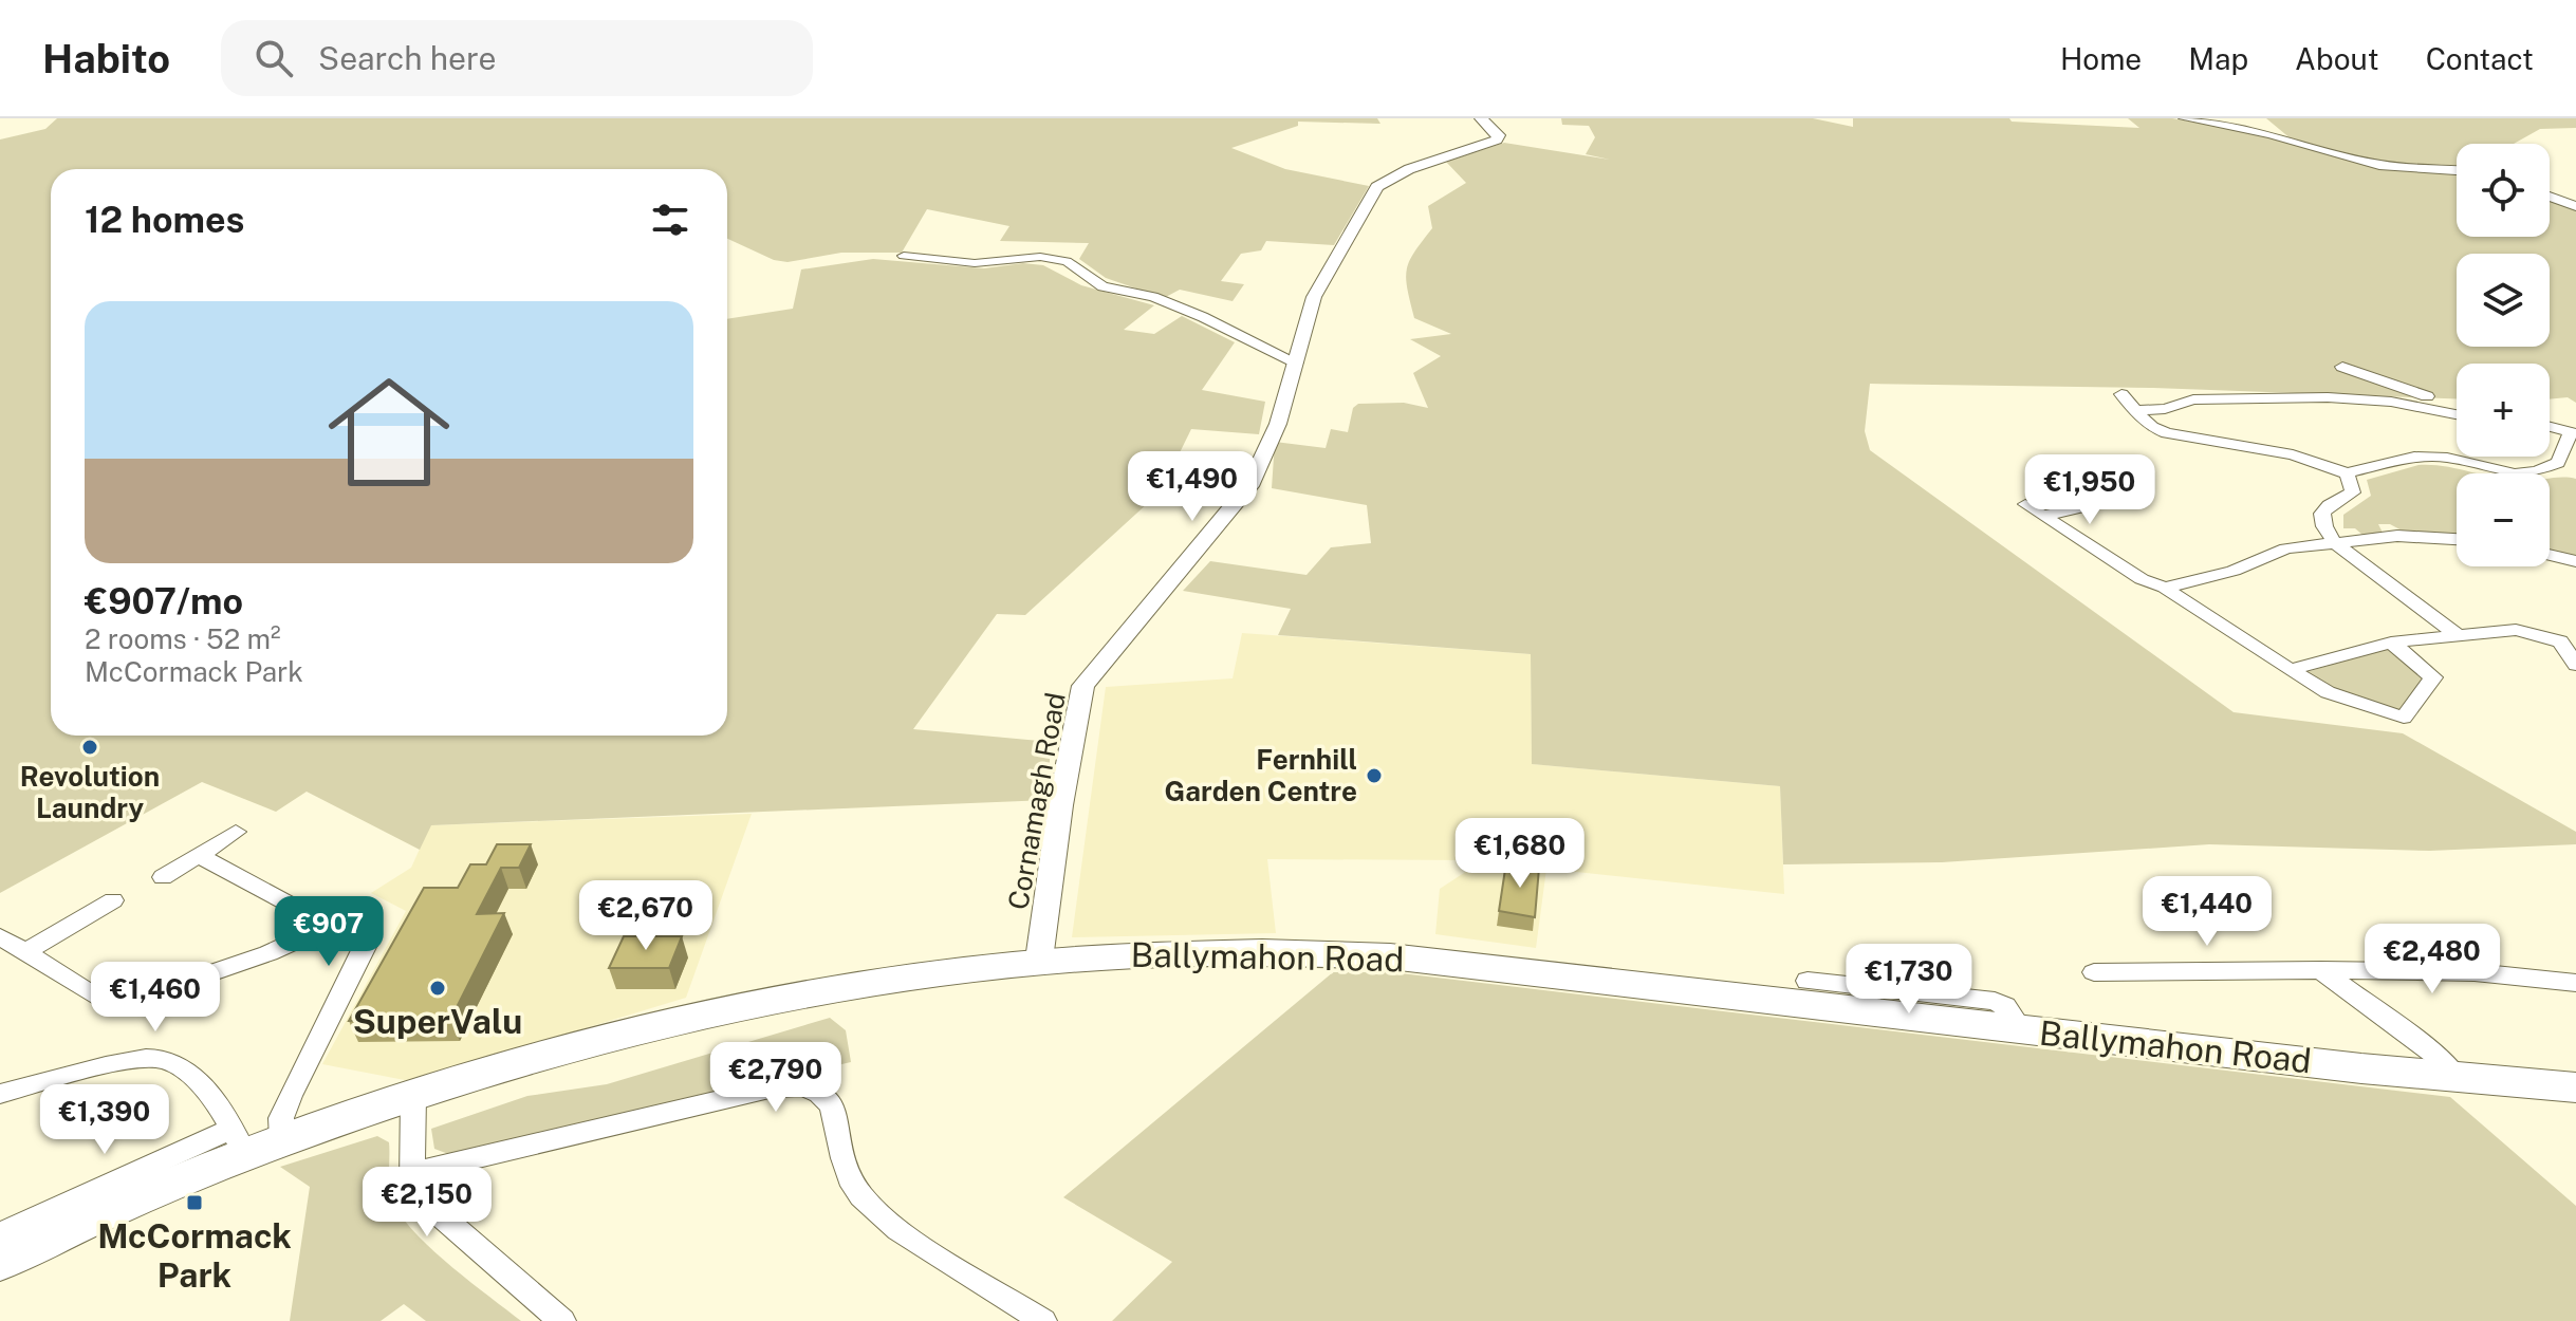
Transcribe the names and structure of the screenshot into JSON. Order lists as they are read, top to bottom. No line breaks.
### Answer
{"streets":{"main road":["Ballymahon Road"],"street":["Cornamagh Road"]},"crossings":[["Cornamagh Road","Ballymahon Road"]],"places":{"other":["Revolution Laundry","Fernhill Garden Centre","SuperValu"],"transit":["McCormack Park"]},"page":{"header":"Habito","search":"Search here","nav":["Home","Map","About","Contact"],"map_buttons":["+","−"],"heading":"12 homes","list":[{"name":"€907/mo","note":"2 rooms · 52 m² · McCormack Park"}],"price":["€1,490","€1,950","€1,680","€1,440","€2,670","€907","€2,480","€1,730","€1,460","€2,790","€1,390","€2,150"]}}
